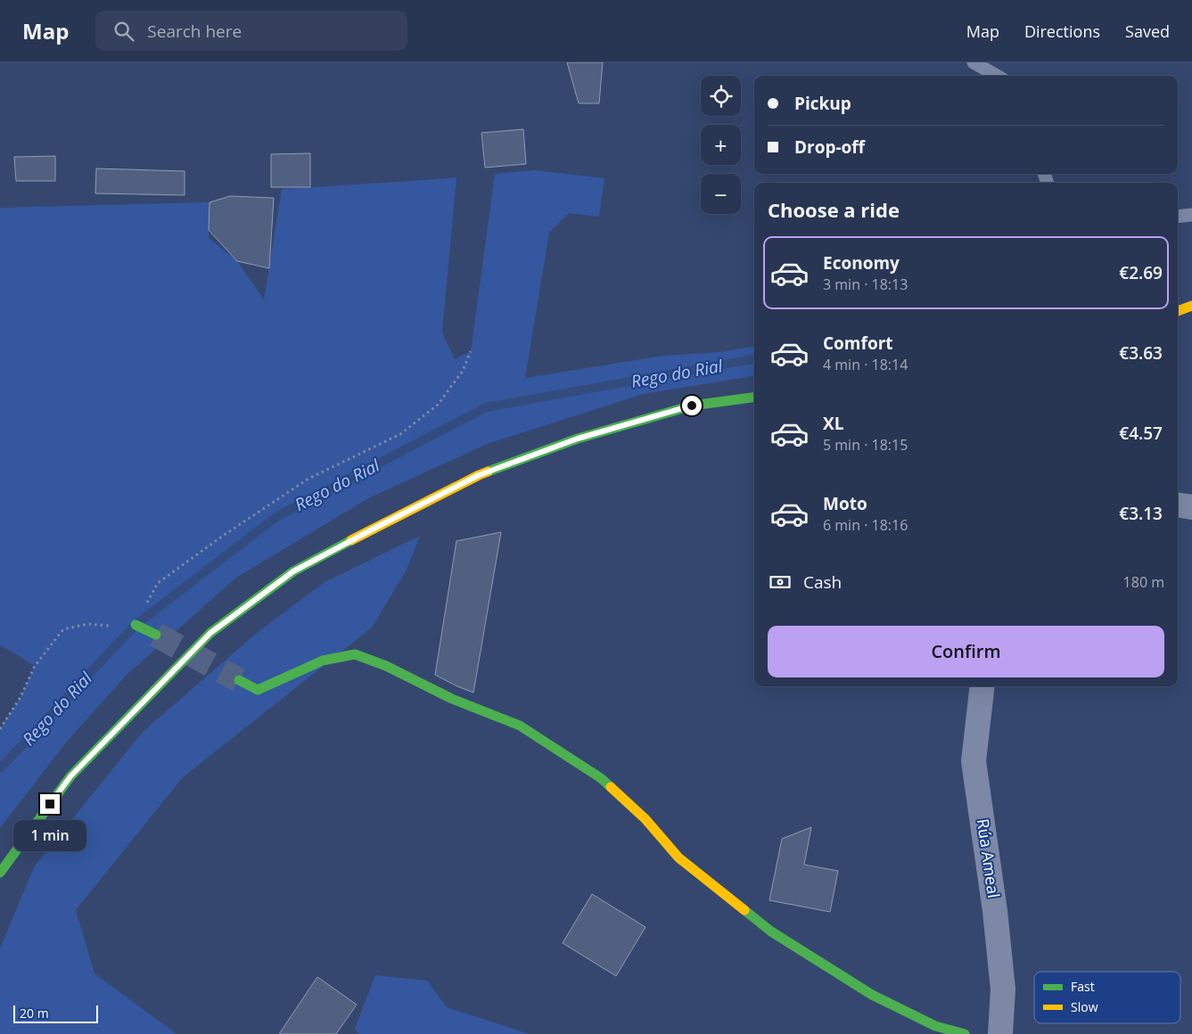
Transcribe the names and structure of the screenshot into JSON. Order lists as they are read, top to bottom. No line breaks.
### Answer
{"streets":{"street":["Rúa Ameal"]},"water":["Rego do Rial"],"legend":["Fast","Slow"],"scale_bar":"20 m","page":{"header":"Map","search":"Search here","nav":["Map","Directions","Saved"],"map_buttons":["+","−"],"banner":["Pickup","Drop-off"],"heading":"Choose a ride","list":[{"name":"Economy","note":"3 min · 18:13","value":"€2.69"},{"name":"Comfort","note":"4 min · 18:14","value":"€3.63"},{"name":"XL","note":"5 min · 18:15","value":"€4.57"},{"name":"Moto","note":"6 min · 18:16","value":"€3.13"}],"pay":["Cash","180 m"],"buttons":"Confirm","bubble":"1 min","scale":"20 m"}}
